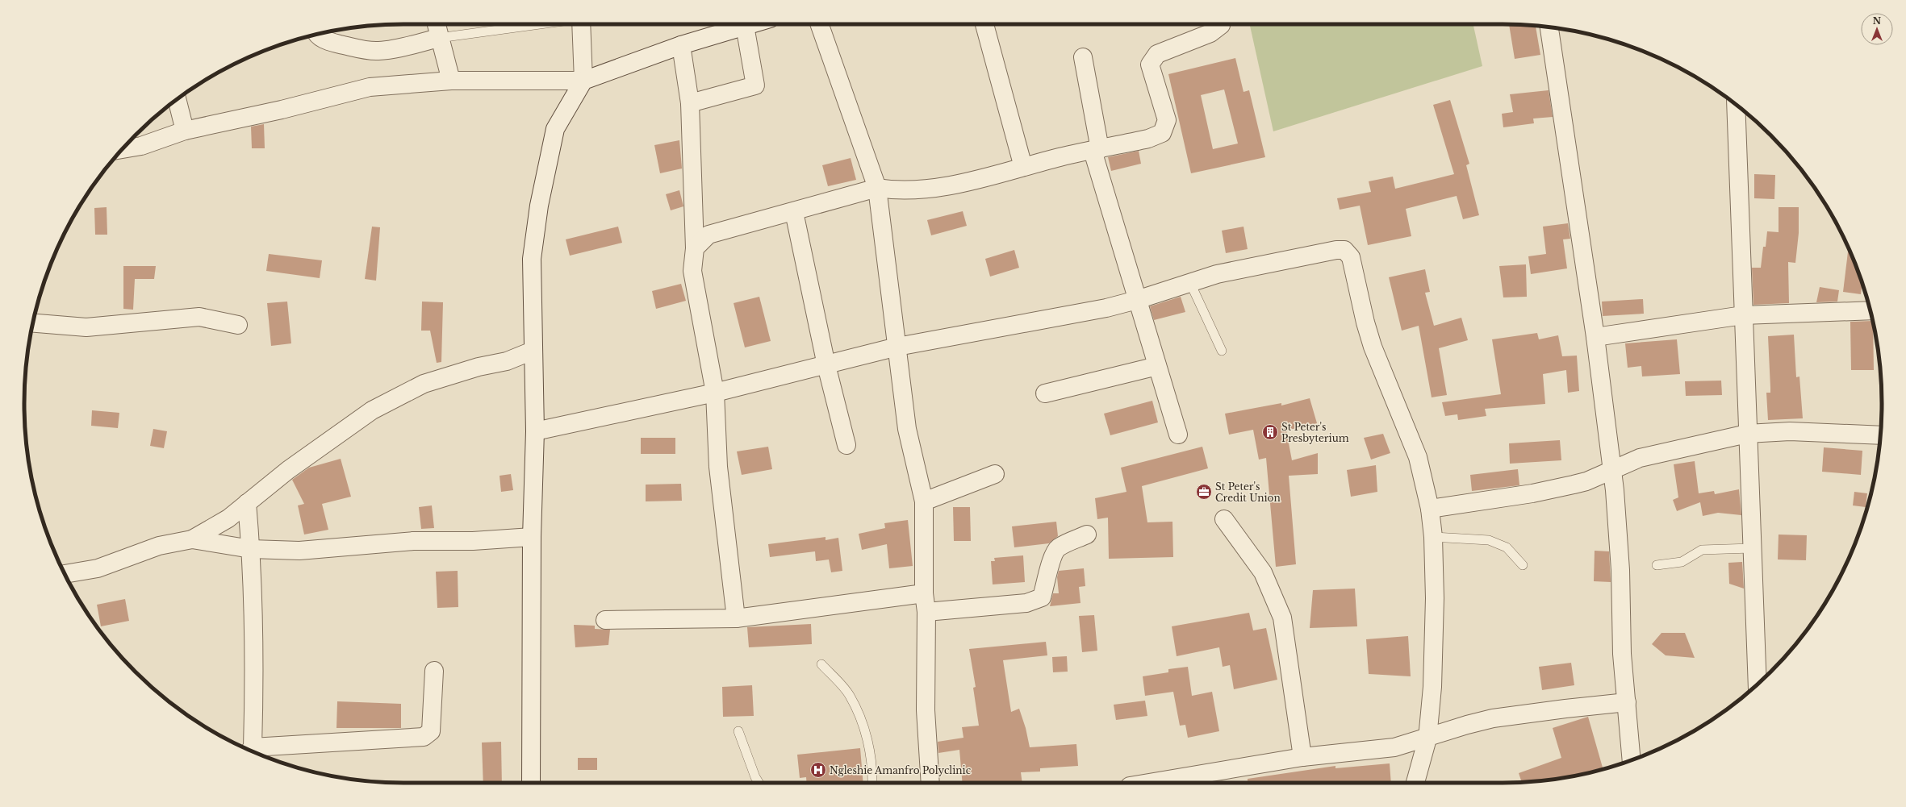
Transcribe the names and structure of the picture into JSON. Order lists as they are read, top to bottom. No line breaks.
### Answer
{"places":{"building":["St Peter's Presbyterium"],"office":["St Peter's Credit Union"],"hospital":["Ngleshie Amanfro Polyclinic"]},"north":"top"}
